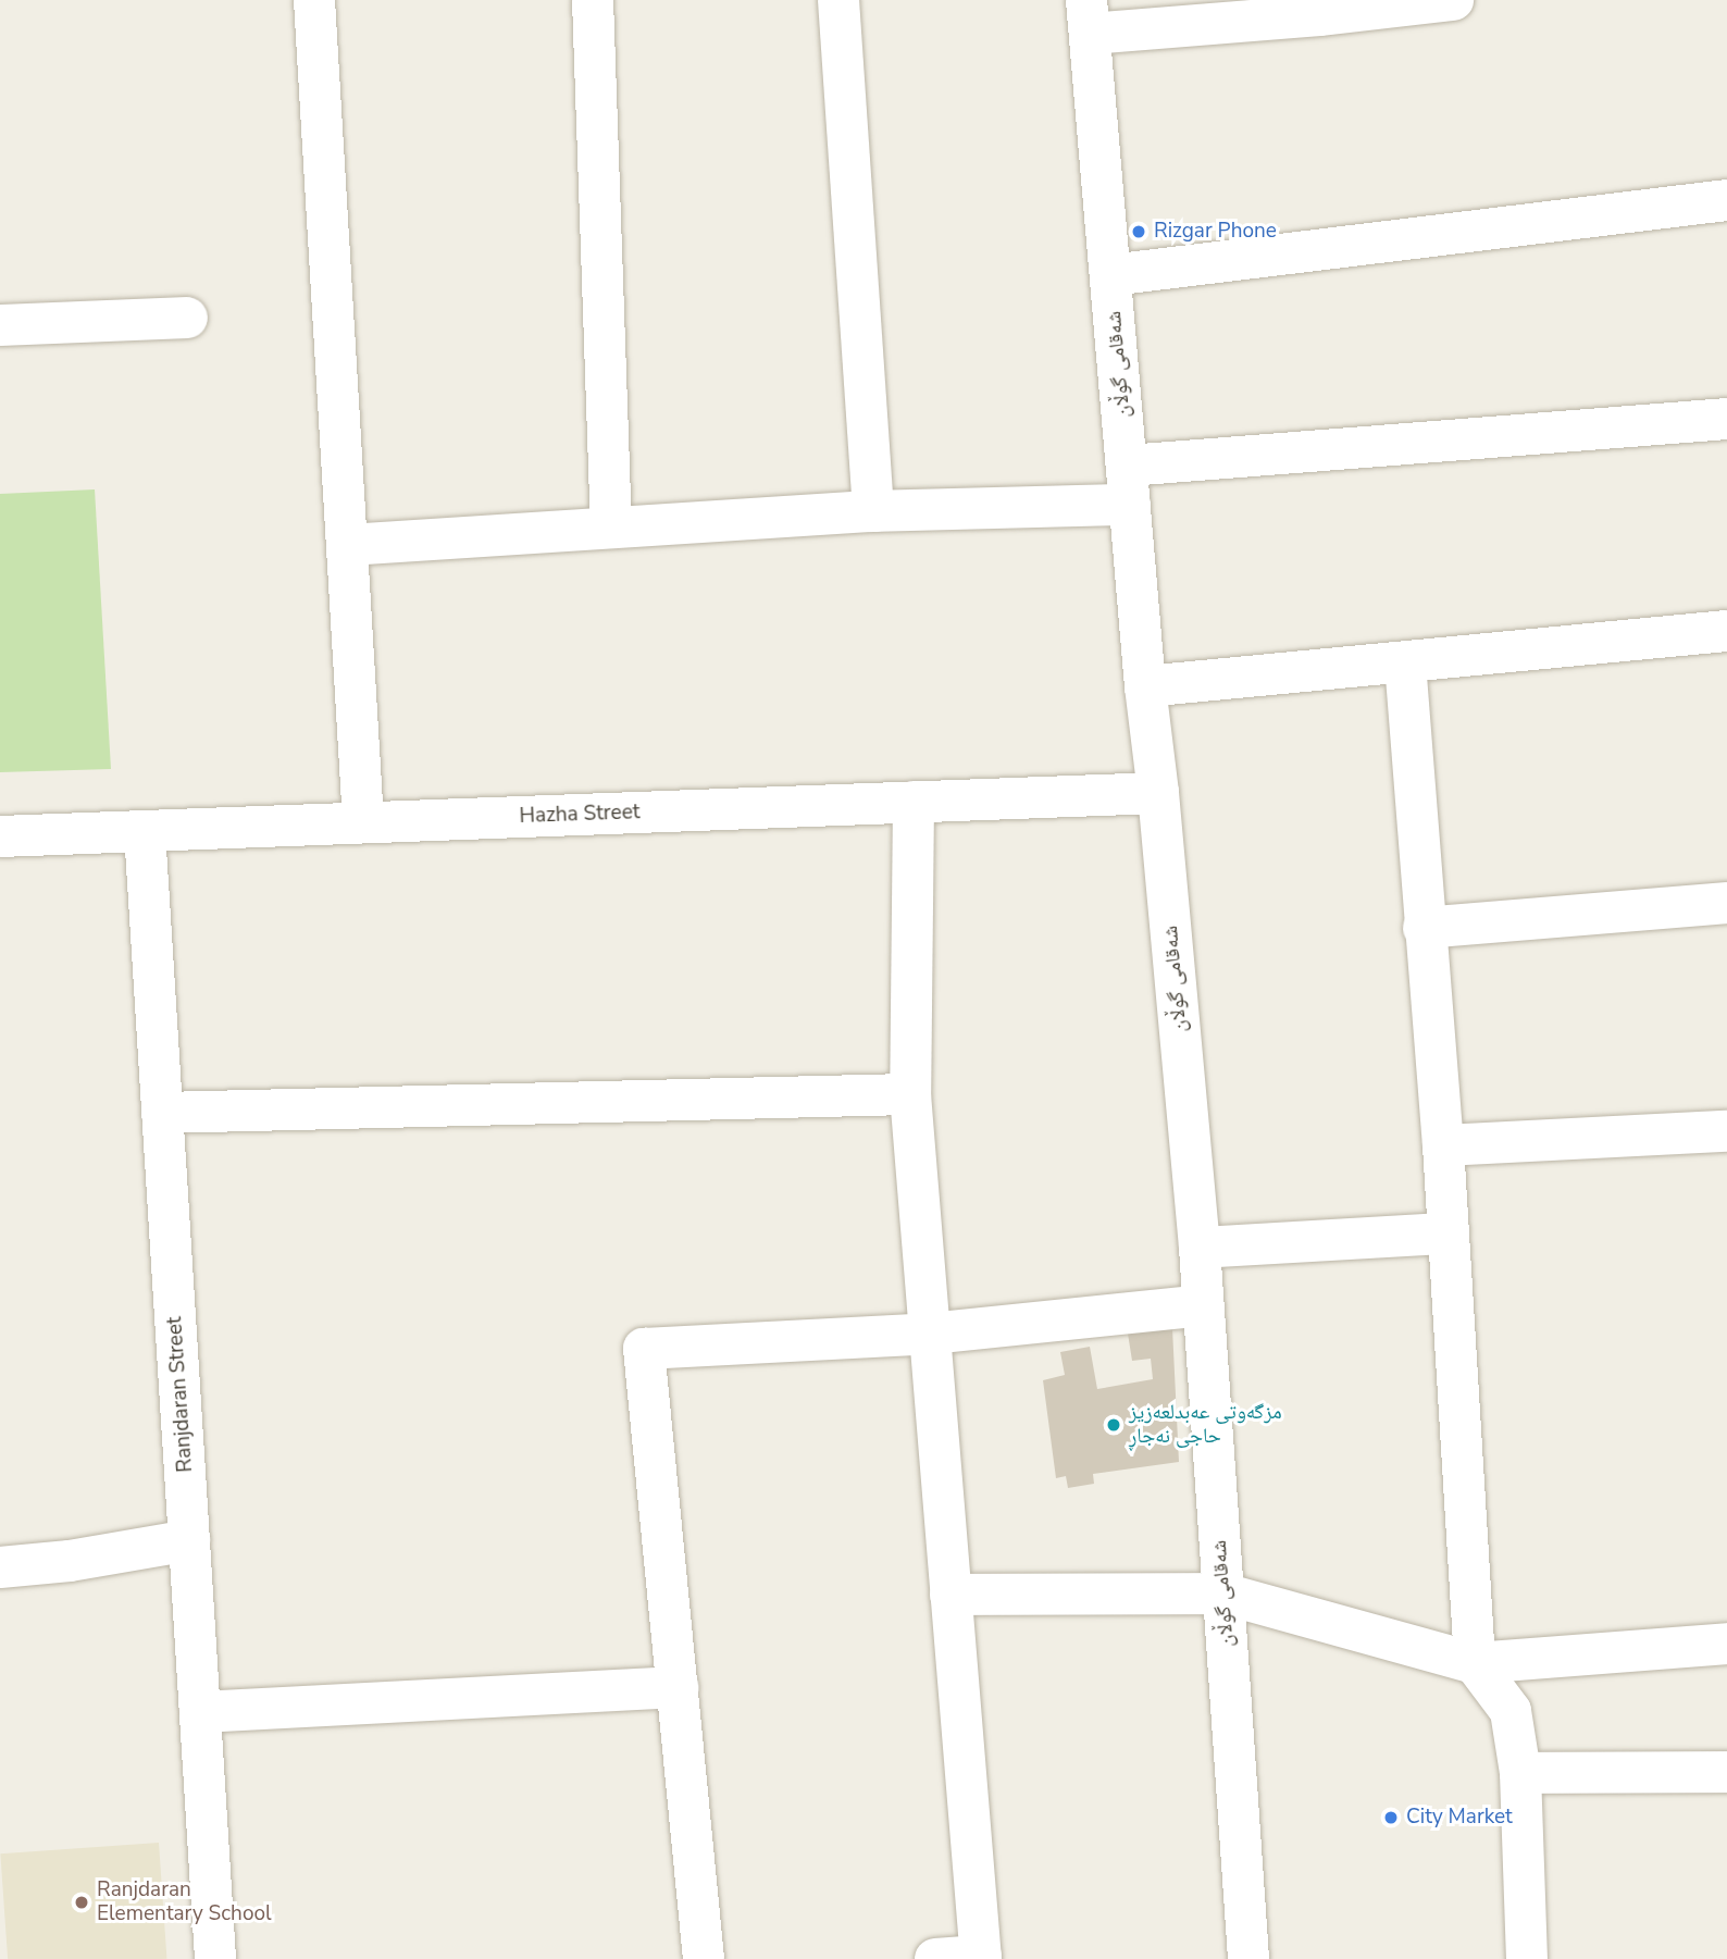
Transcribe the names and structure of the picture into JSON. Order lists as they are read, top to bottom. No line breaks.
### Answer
{"streets":{"street":["شەقامی گوڵان","Hazha Street","Ranjdaran Street"]},"crossings":[["شەقامی گوڵان","Hazha Street"],["Hazha Street","Ranjdaran Street"]],"places":["Rizgar Phone","مزگەوتی عەبدلعەزیز حاجی نەجاڕ","City Market","Ranjdaran Elementary School"]}
